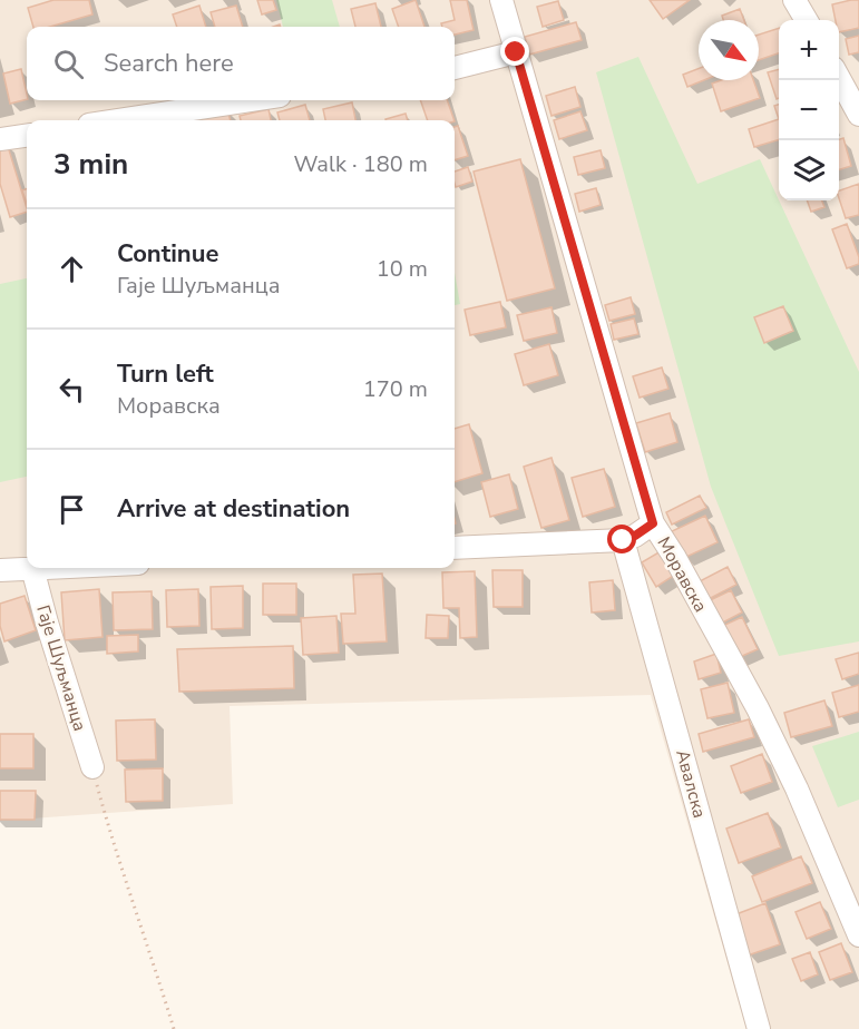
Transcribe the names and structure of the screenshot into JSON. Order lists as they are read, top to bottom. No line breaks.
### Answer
{"streets":{"street":["Моравска","Гаје Шуљманца","Авалска"]},"north":"bottom right","page":{"map_buttons":["+","−"],"search":"Search here","heading":["3 min","Walk · 180 m"],"list":[["Continue","Гаје Шуљманца","10 m"],["Turn left","Моравска","170 m"],"Arrive at destination"]}}
